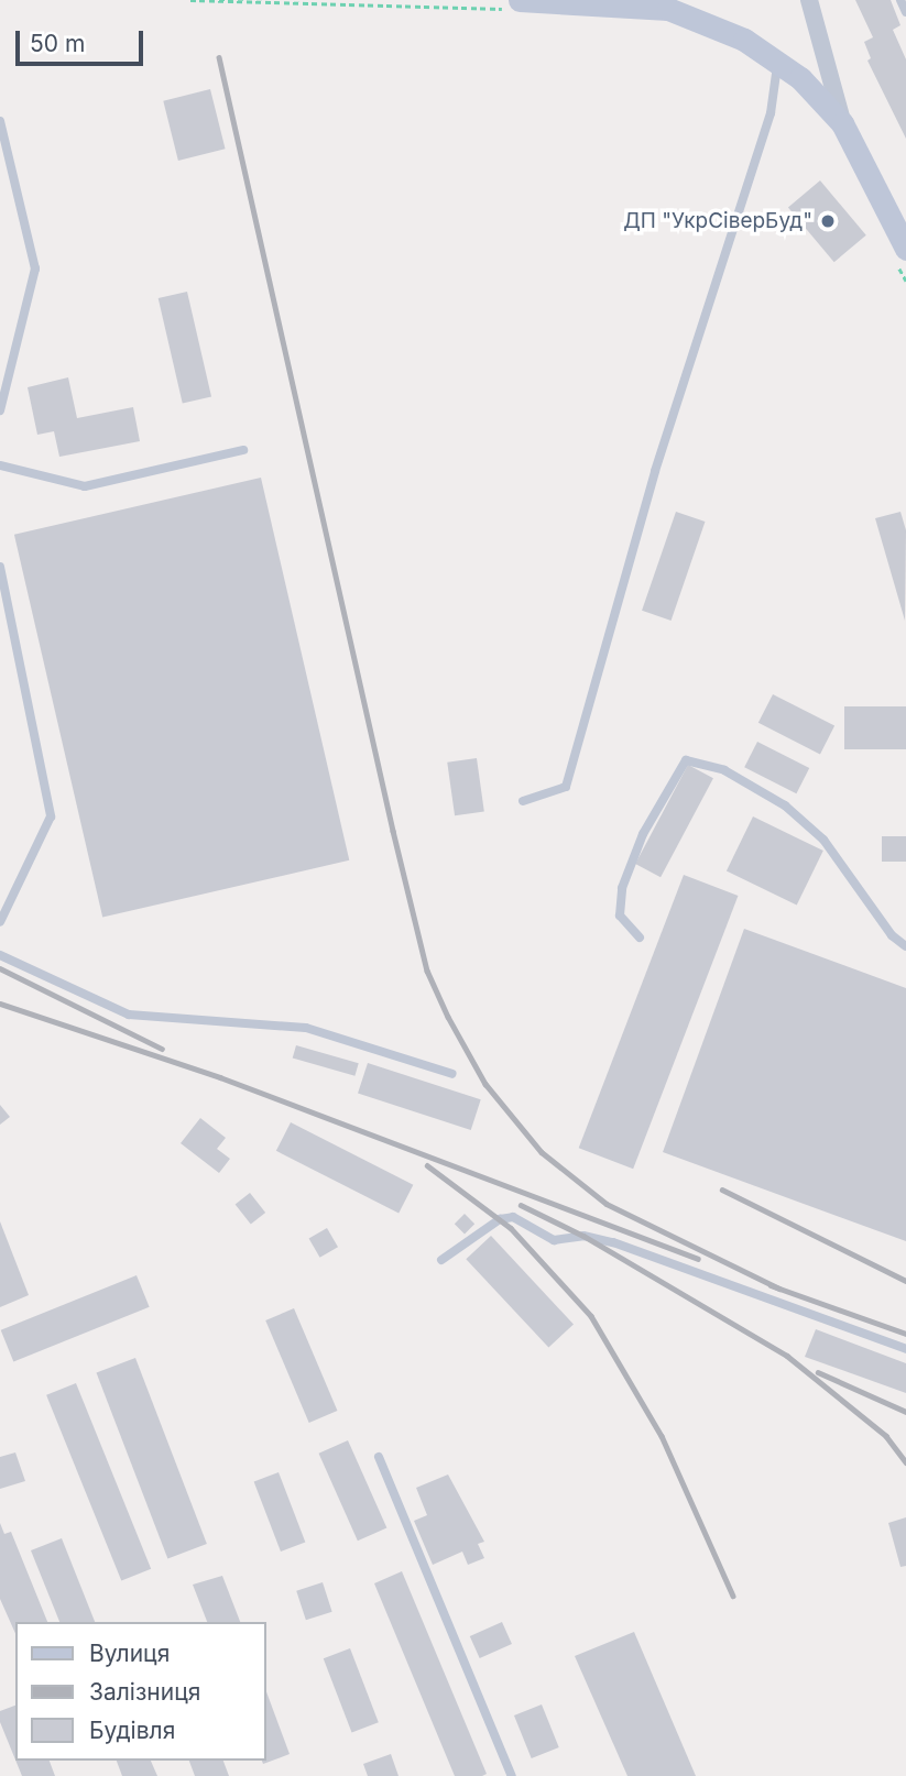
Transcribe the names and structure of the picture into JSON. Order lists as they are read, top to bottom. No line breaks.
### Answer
{"places":["ДП \"УкрСіверБуд\""],"legend":["Вулиця","Залізниця","Будівля"],"scale_bar":"50 m"}
